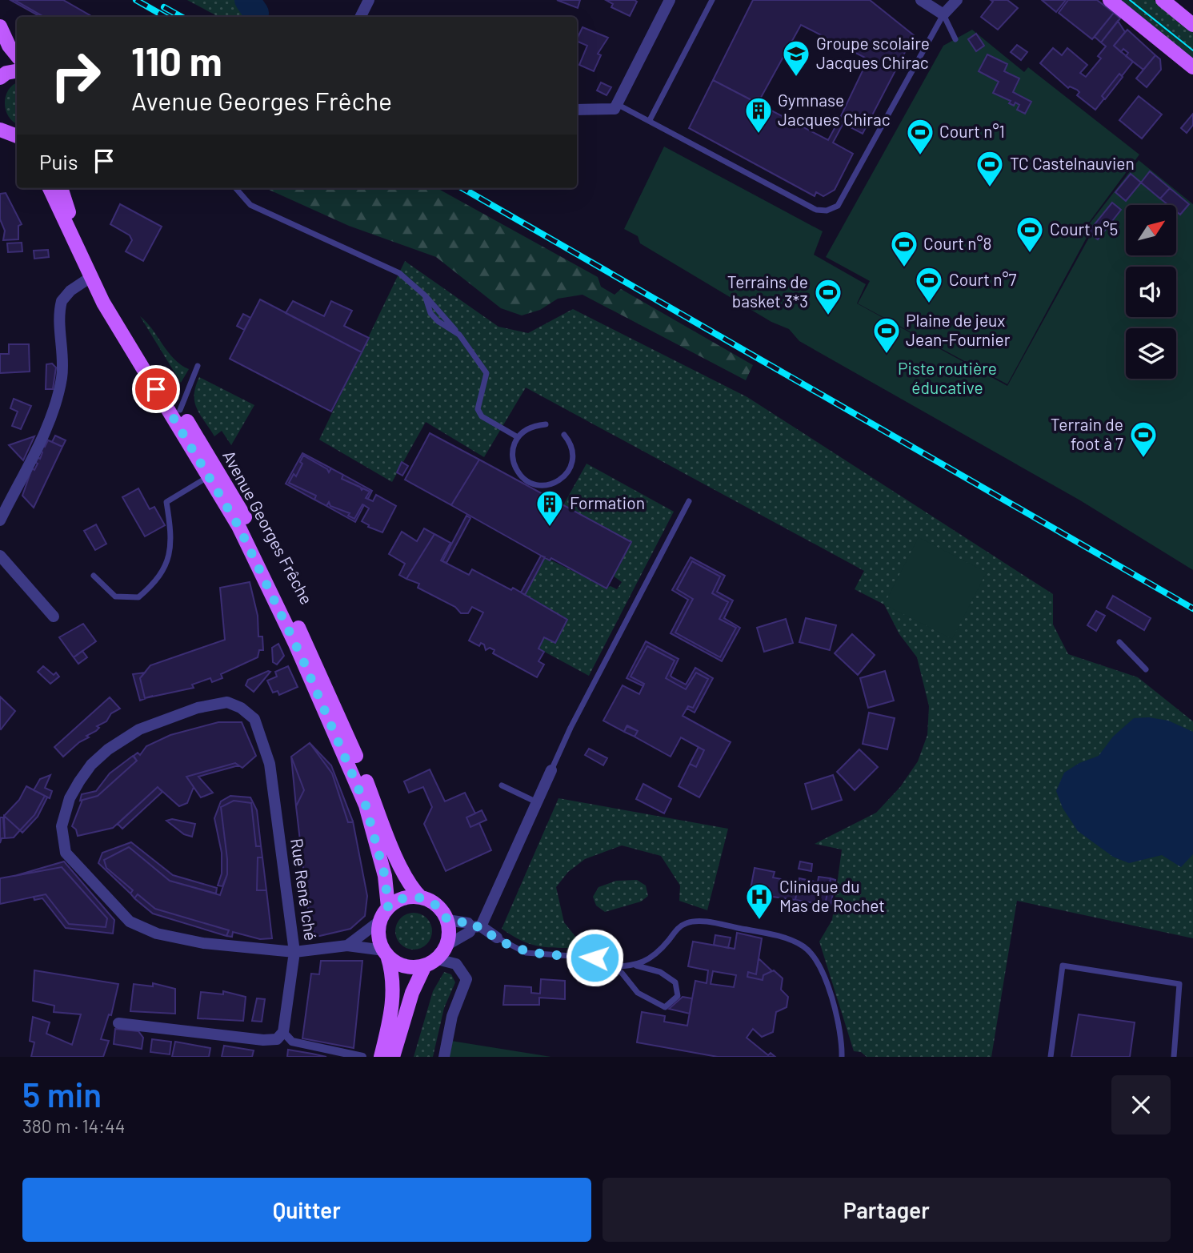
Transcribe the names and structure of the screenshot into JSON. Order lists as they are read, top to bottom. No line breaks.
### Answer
{"streets":{"main road":["Avenue Georges Frêche"],"street":["Rue René Iché"]},"parks":["Piste routière éducative"],"places":{"school or university":["Groupe scolaire Jacques Chirac"],"building":["Gymnase Jacques Chirac","Formation"],"sports":["Court n°1","TC Castelnauvien","Court n°5","Court n°8","Court n°7","Terrains de basket 3*3","Plaine de jeux Jean-Fournier","Terrain de foot à 7"],"hospital":["Clinique du Mas de Rochet"]},"north":"top right","page":{"turn":["110 m","Avenue Georges Frêche"],"then":"Puis","heading":["5 min","380 m · 14:44"],"buttons":["Quitter","Partager"]}}
